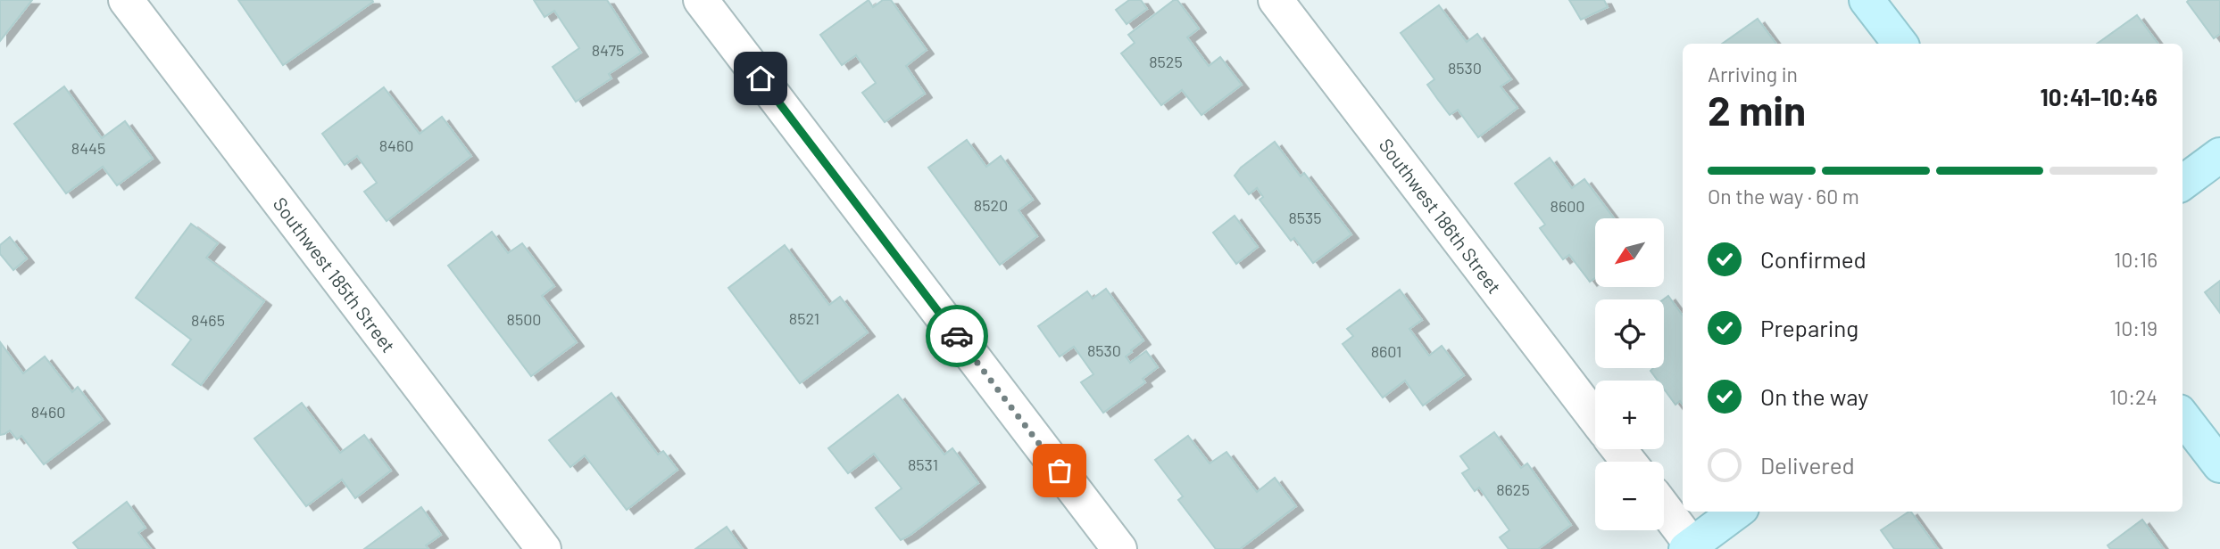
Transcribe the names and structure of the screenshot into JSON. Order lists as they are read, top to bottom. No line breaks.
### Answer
{"streets":{"street":["Southwest 186th Street","Southwest 185th Street"]},"house_numbers":["8475","8525","8530","8460","8445","8520","8600","8535","8521","8500","8465","8530","8601","8460","8531","8625"],"north":"bottom left","page":{"heading":["2 min","Arriving in","10:41–10:46"],"bar":"On the way · 60 m","map_buttons":["+","−"],"list":[["Confirmed","10:16"],["Preparing","10:19"],["On the way","10:24"],"Delivered"]}}
